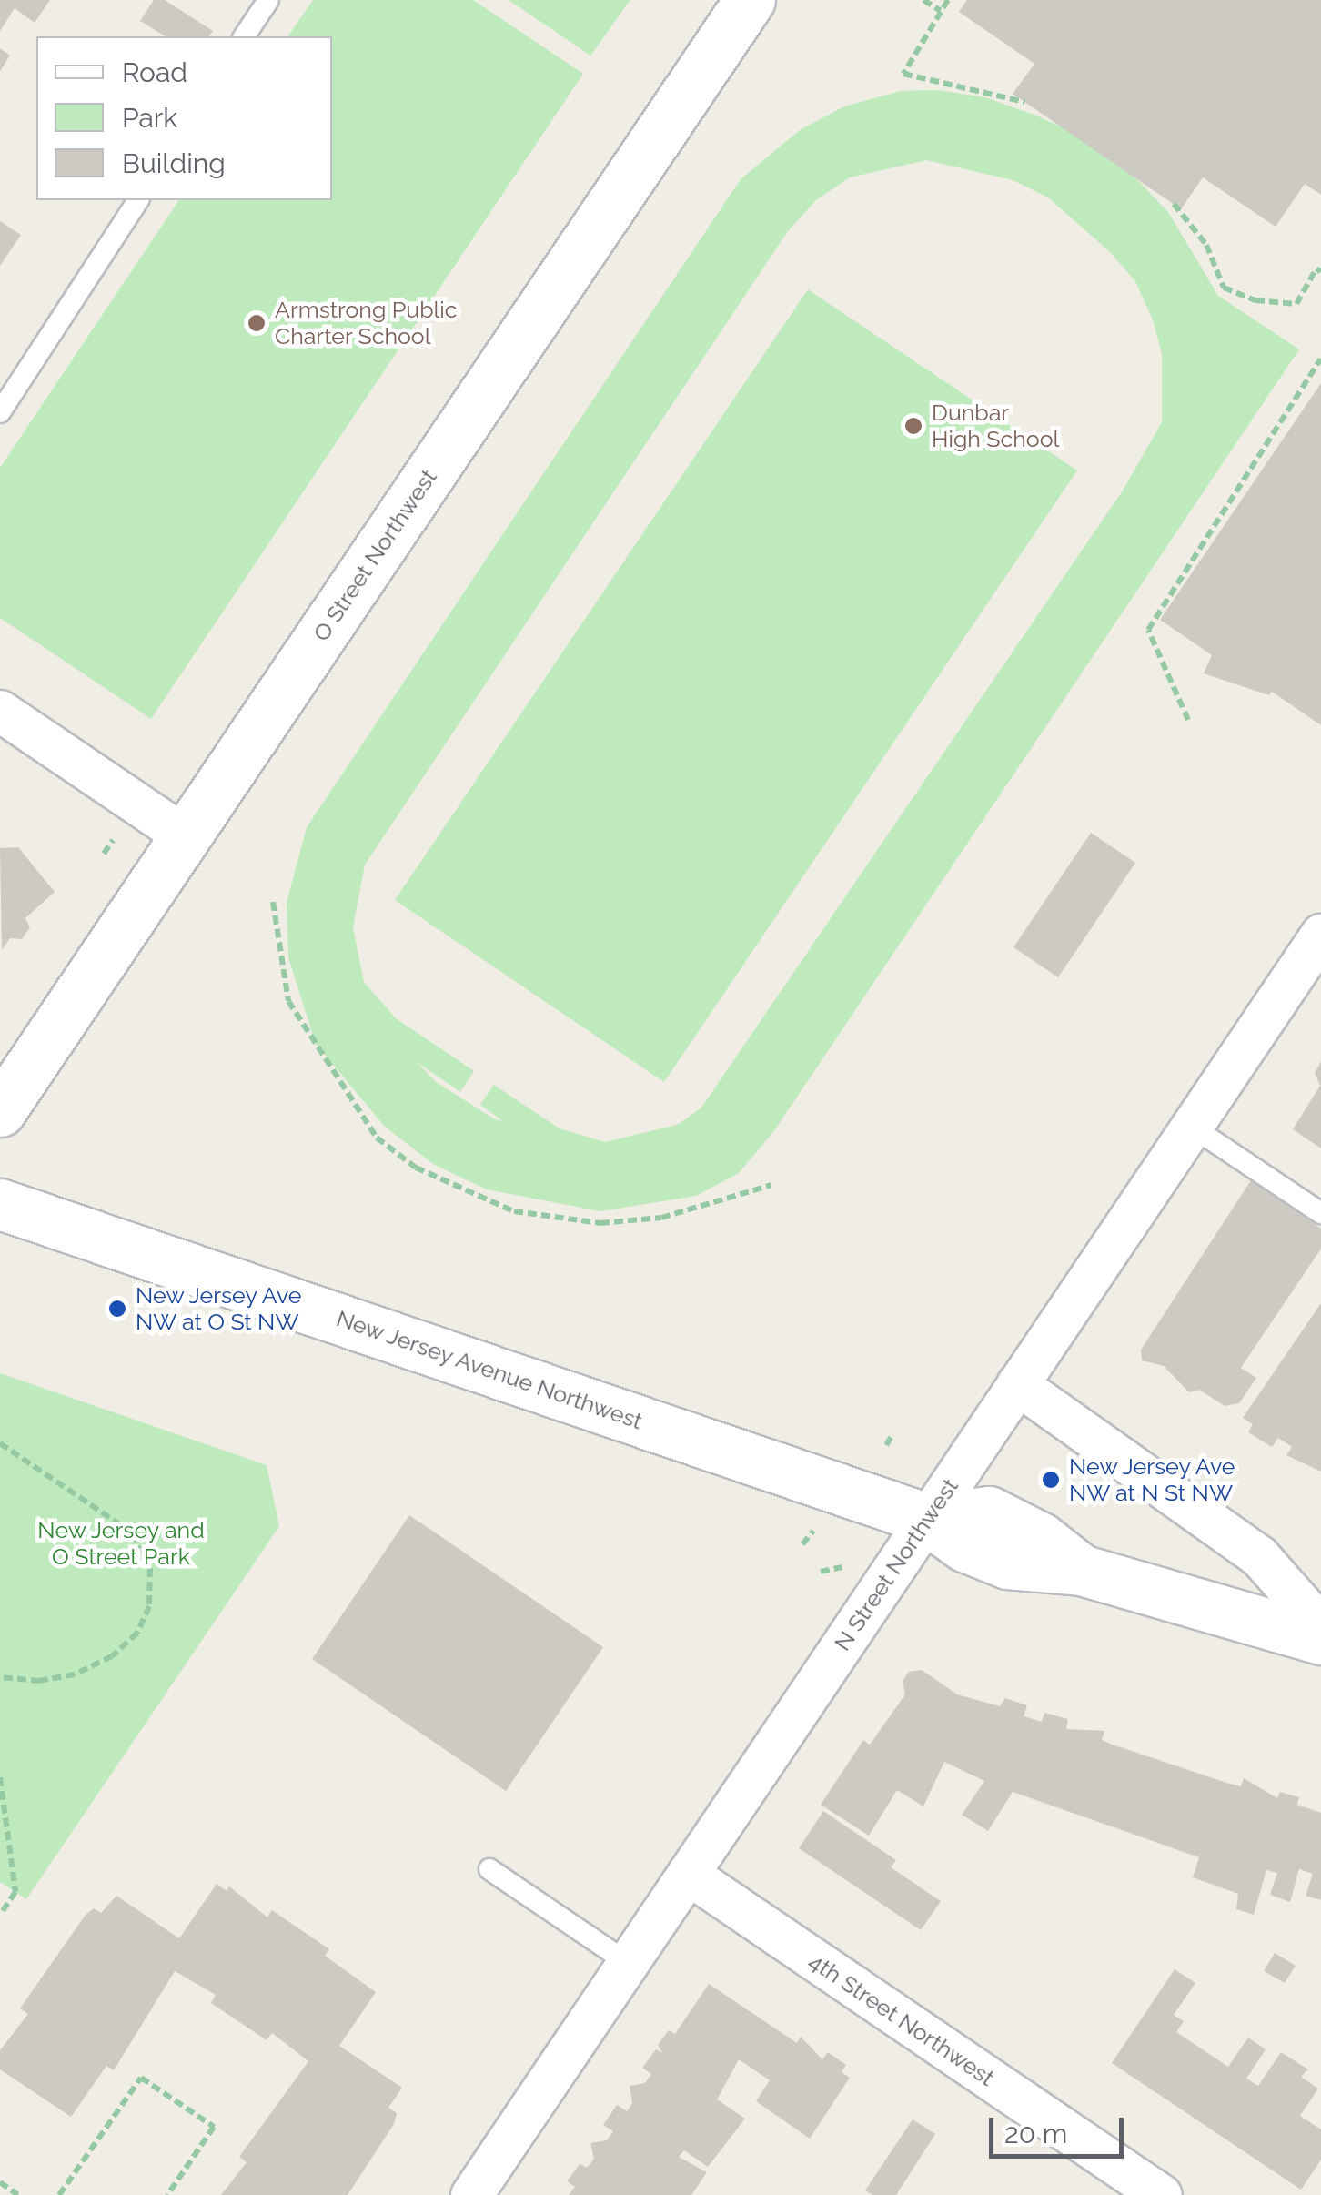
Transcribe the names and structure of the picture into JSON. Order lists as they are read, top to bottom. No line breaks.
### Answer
{"streets":{"street":["O Street Northwest","New Jersey Avenue Northwest","N Street Northwest","4th Street Northwest"]},"crossings":[["New Jersey Avenue Northwest","N Street Northwest"],["N Street Northwest","4th Street Northwest"]],"parks":["New Jersey and O Street Park"],"places":["Armstrong Public Charter School","Dunbar High School","New Jersey Ave NW at O St NW","New Jersey Ave NW at N St NW"],"legend":["Road","Park","Building"],"scale_bar":"20 m"}
